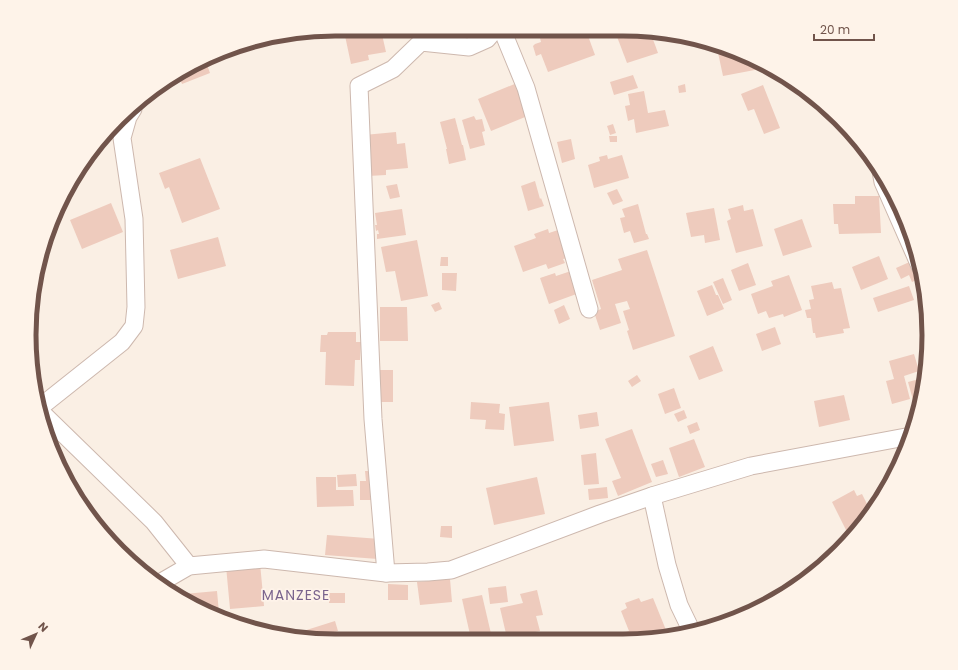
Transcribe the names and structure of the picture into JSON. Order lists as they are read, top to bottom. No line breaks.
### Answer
{"districts":["MANZESE"],"scale_bar":"20 m","north":"top right"}
